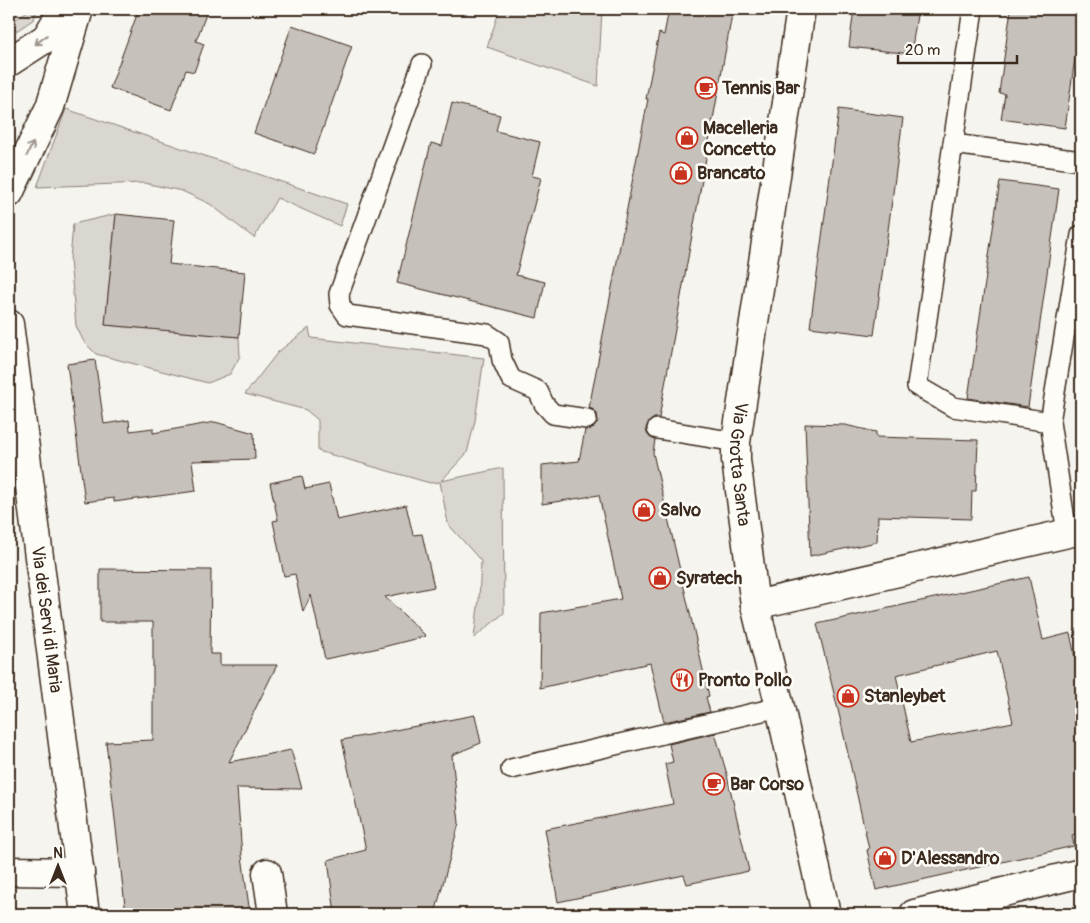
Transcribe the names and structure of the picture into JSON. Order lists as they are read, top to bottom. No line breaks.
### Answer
{"streets":{"street":["Via Grotta Santa","Via dei Servi di Maria"]},"places":{"cafe":["Tennis Bar","Bar Corso"],"shop":["Macelleria Concetto","Brancato","Salvo","Syratech","Stanleybet","D'Alessandro"],"restaurant":["Pronto Pollo"]},"scale_bar":"20 m","north":"top"}
